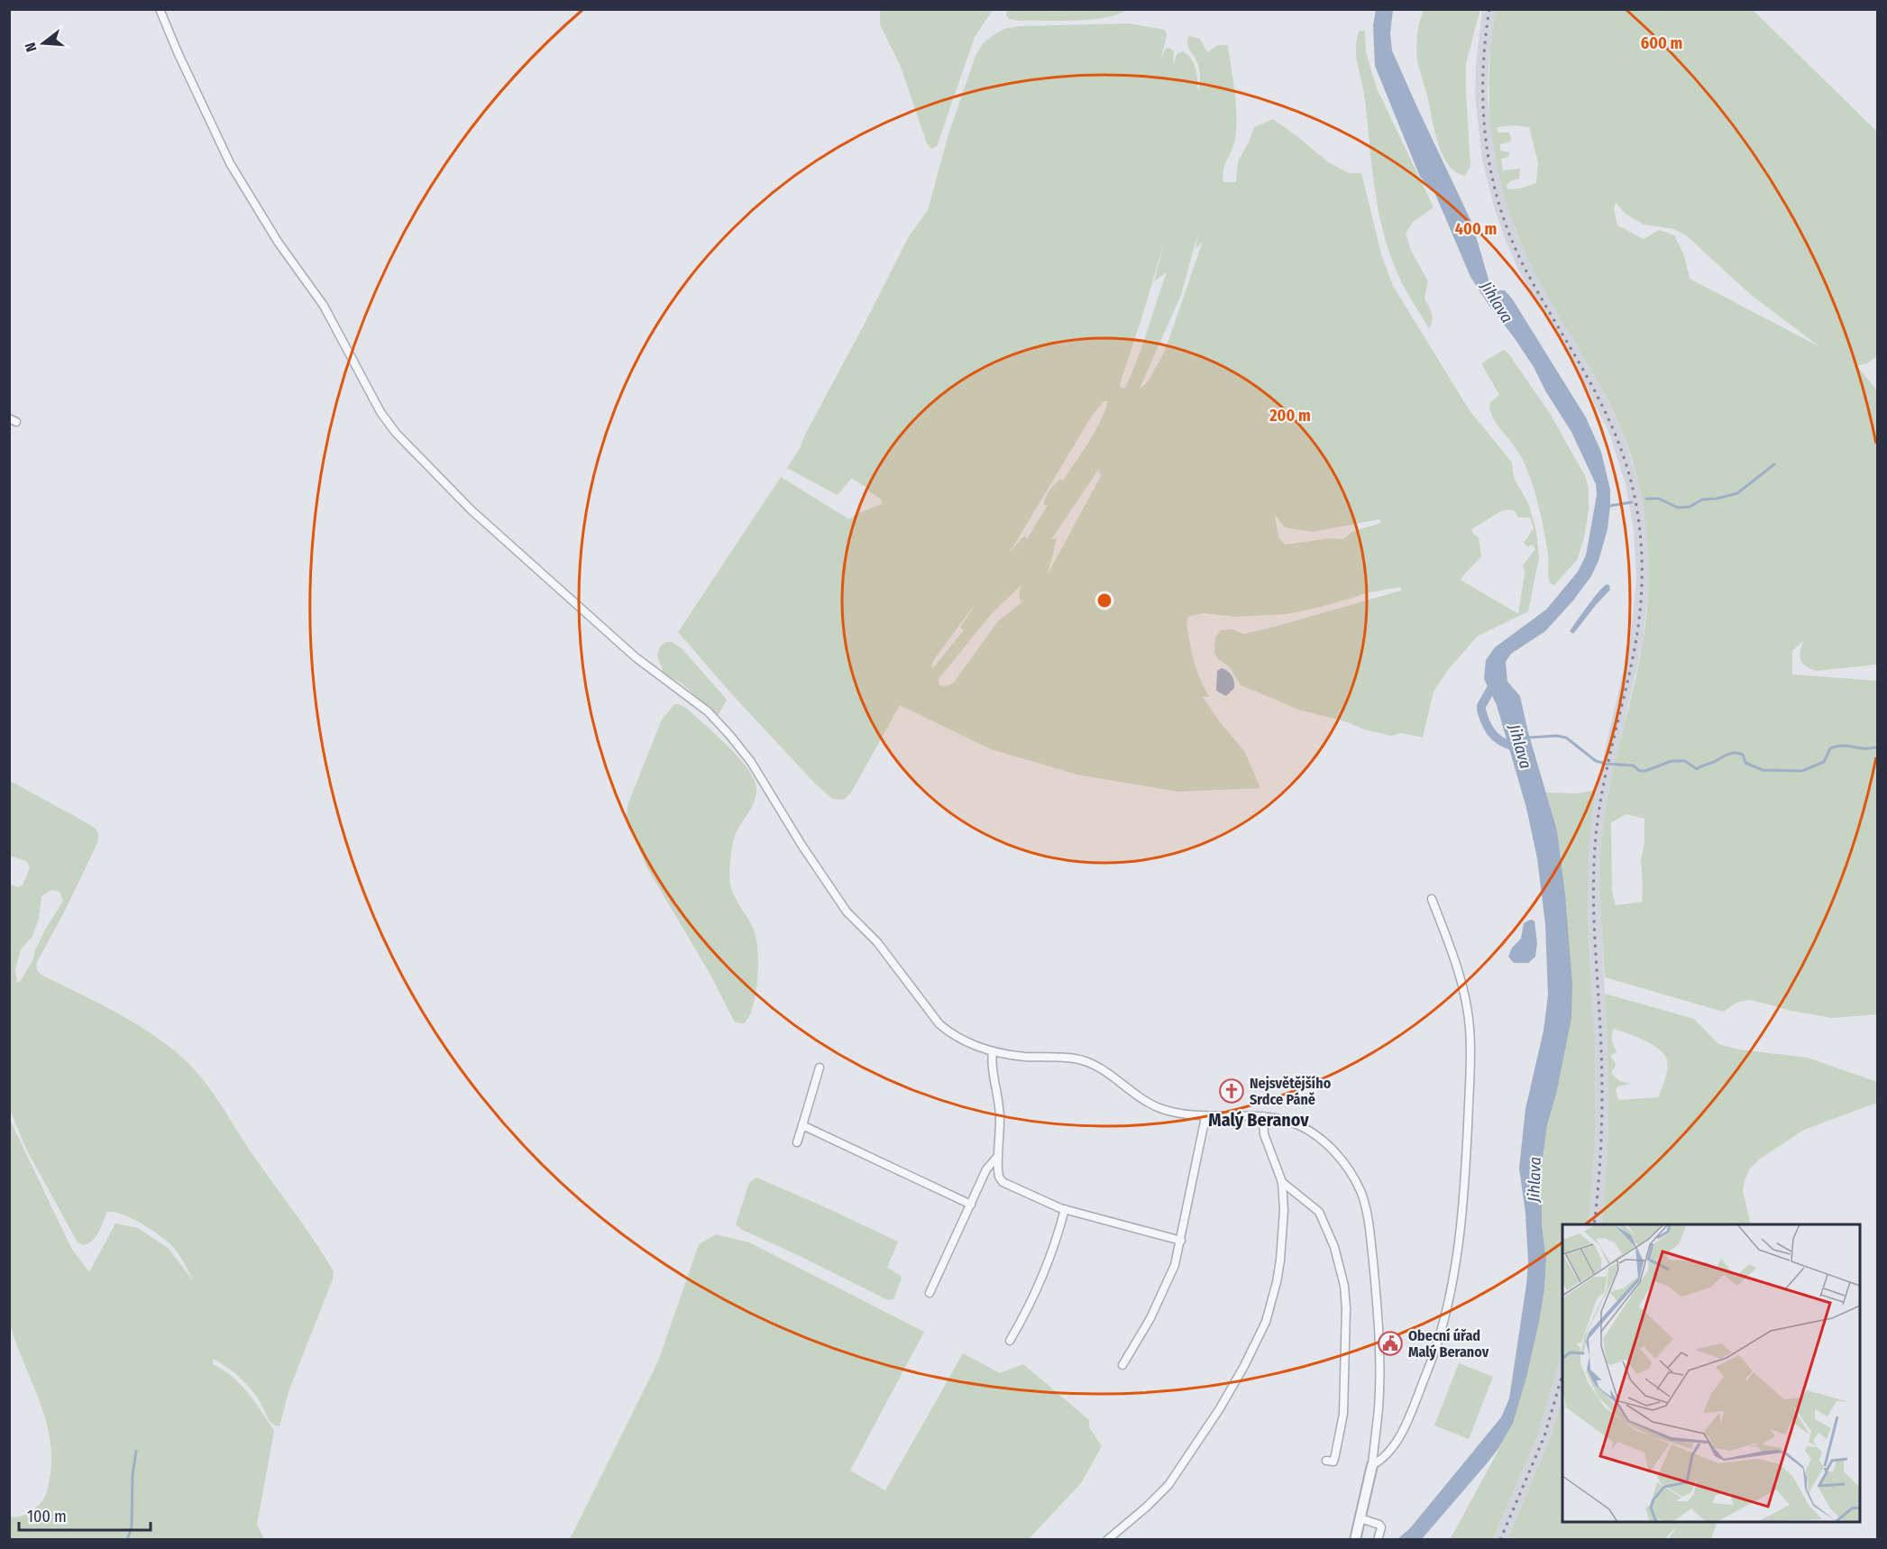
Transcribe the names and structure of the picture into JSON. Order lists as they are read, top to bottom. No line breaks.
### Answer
{"districts":["Malý Beranov"],"water":["Jihlava"],"places":{"church":["Nejsvětějšího Srdce Páně"],"public building":["Obecní úřad Malý Beranov"]},"scale_bar":"100 m","north":"left","rings":["600 m","400 m","200 m"]}
